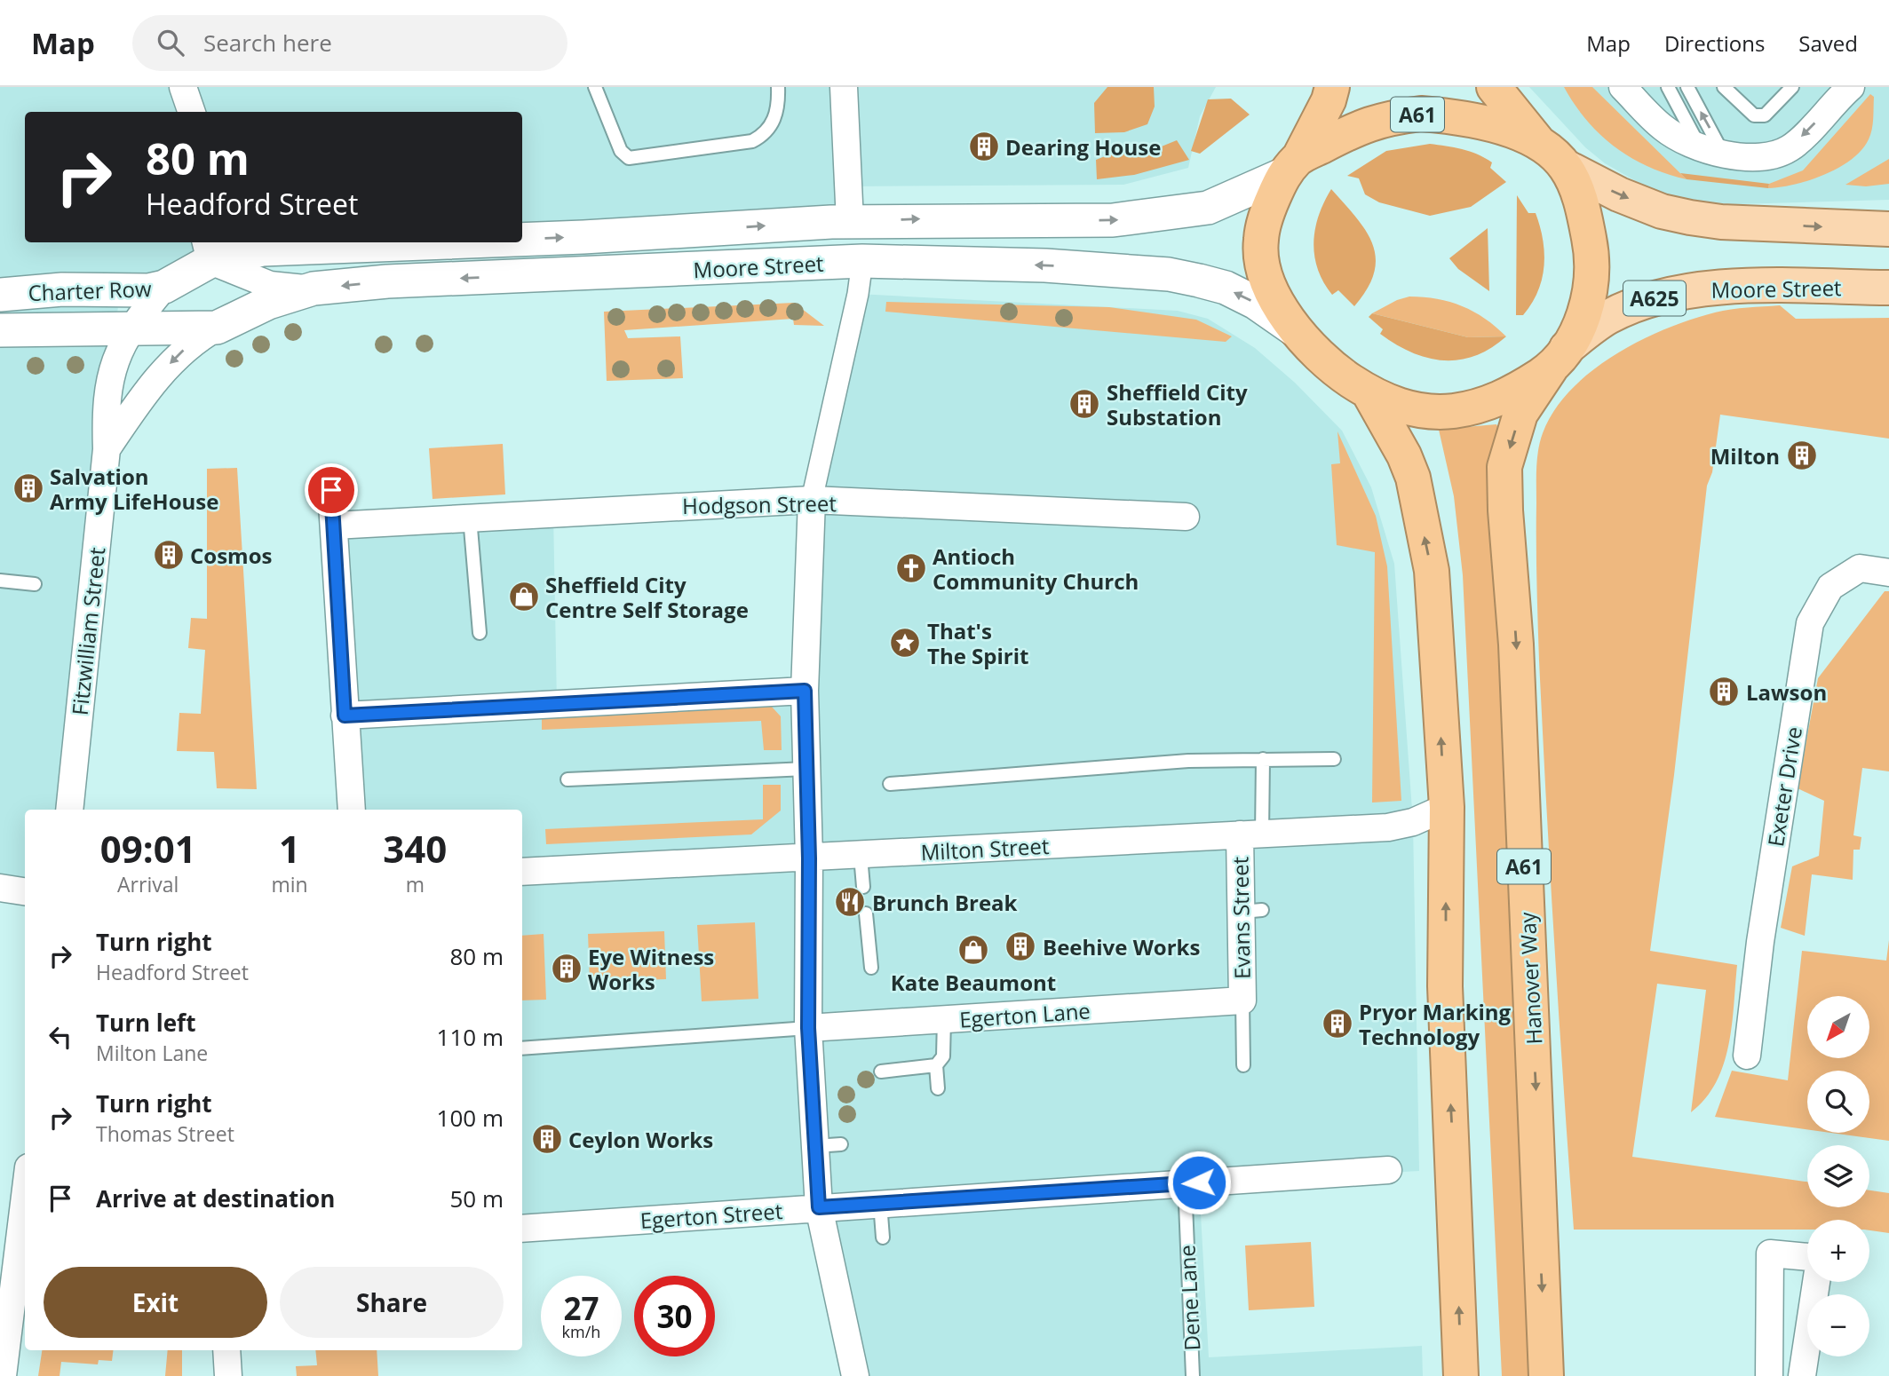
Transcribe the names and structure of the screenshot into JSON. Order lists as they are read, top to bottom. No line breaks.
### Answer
{"streets":{"highway":["A61","Moore Street","Hanover Way"],"main road":["A625"],"street":["Charter Row","Hodgson Street","Fitzwilliam Street","Exeter Drive","Milton Street","Evans Street","Egerton Lane","Egerton Street"],"lane":["Dene Lane"]},"crossings":[["A61","Moore Street"],["A61","Milton Street"],["Moore Street","Charter Row"],["Moore Street","Hanover Way"],["Charter Row","Fitzwilliam Street"],["Milton Street","Evans Street"],["Evans Street","Egerton Lane"],["Egerton Street","Dene Lane"]],"places":{"building":["Dearing House","Sheffield City Substation","Milton","Salvation Army LifeHouse","Cosmos","Lawson","Beehive Works","Eye Witness Works","Pryor Marking Technology","Ceylon Works"],"church":["Antioch Community Church"],"shop":["Sheffield City Centre Self Storage","Kate Beaumont"],"place":["That's The Spirit"],"restaurant":["Brunch Break"]},"north":"bottom left","page":{"header":"Map","search":"Search here","nav":["Map","Directions","Saved"],"turn":["80 m","Headford Street"],"eta":["09:01","Arrival","1","min","340","m"],"list":[{"name":"Turn right","note":"Headford Street","value":"80 m"},{"name":"Turn left","note":"Milton Lane","value":"110 m"},{"name":"Turn right","note":"Thomas Street","value":"100 m"},{"name":"Arrive at destination","value":"50 m"}],"map_buttons":["+","−"],"buttons":["Exit","Share"],"speed":"27 km/h","limit":"30"}}
